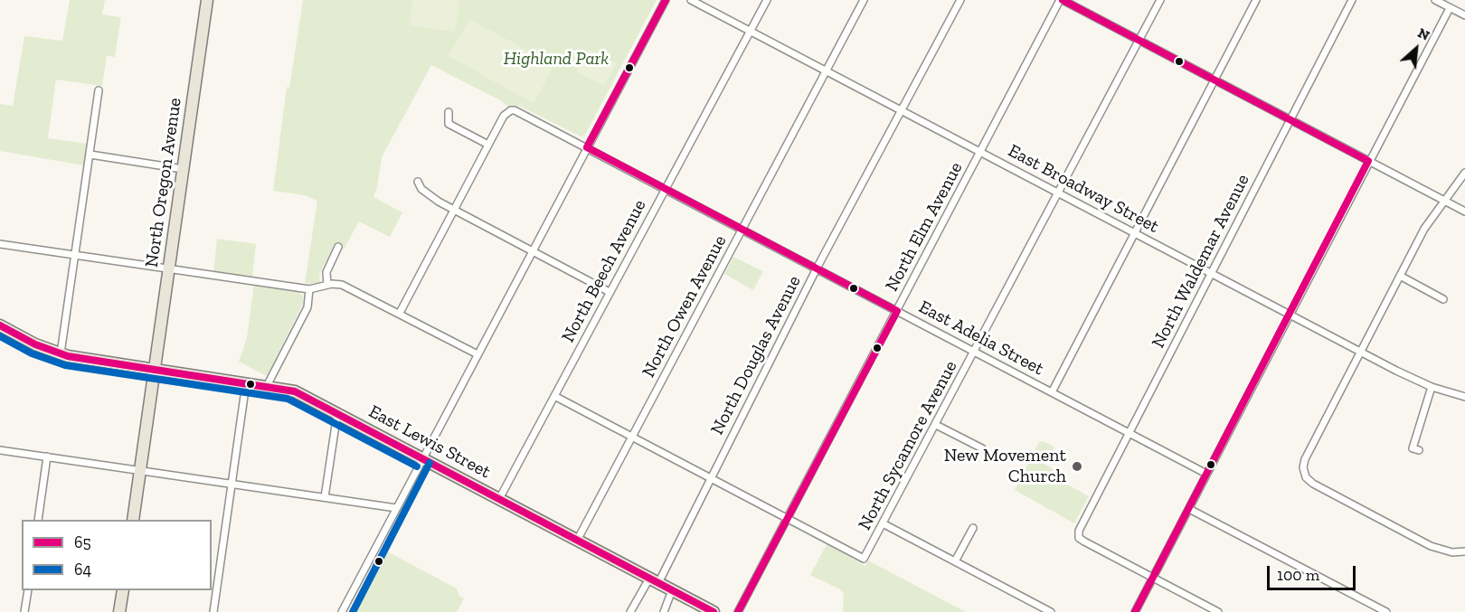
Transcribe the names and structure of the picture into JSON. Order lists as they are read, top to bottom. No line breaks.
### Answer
{"streets":{"main road":["North Oregon Avenue","East Lewis Street"],"street":["East Broadway Street","North Elm Avenue","North Waldemar Avenue","North Beech Avenue","North Owen Avenue","East Adelia Street","North Douglas Avenue","North Sycamore Avenue"]},"crossings":[["North Oregon Avenue","East Lewis Street"],["East Broadway Street","North Elm Avenue"],["East Broadway Street","North Waldemar Avenue"],["East Broadway Street","North Beech Avenue"],["East Broadway Street","North Owen Avenue"],["East Broadway Street","North Douglas Avenue"],["East Broadway Street","North Sycamore Avenue"],["North Elm Avenue","East Adelia Street"],["North Elm Avenue","North Sycamore Avenue"],["North Waldemar Avenue","East Adelia Street"],["North Beech Avenue","East Adelia Street"],["North Beech Avenue","East Lewis Street"],["North Owen Avenue","East Adelia Street"],["North Owen Avenue","East Lewis Street"],["East Adelia Street","North Douglas Avenue"],["East Adelia Street","North Sycamore Avenue"],["North Douglas Avenue","East Lewis Street"]],"parks":["Highland Park"],"places":["New Movement Church"],"lines":["transit line 65","transit line 64"],"legend":["65","64"],"scale_bar":"100 m","north":"top right"}
